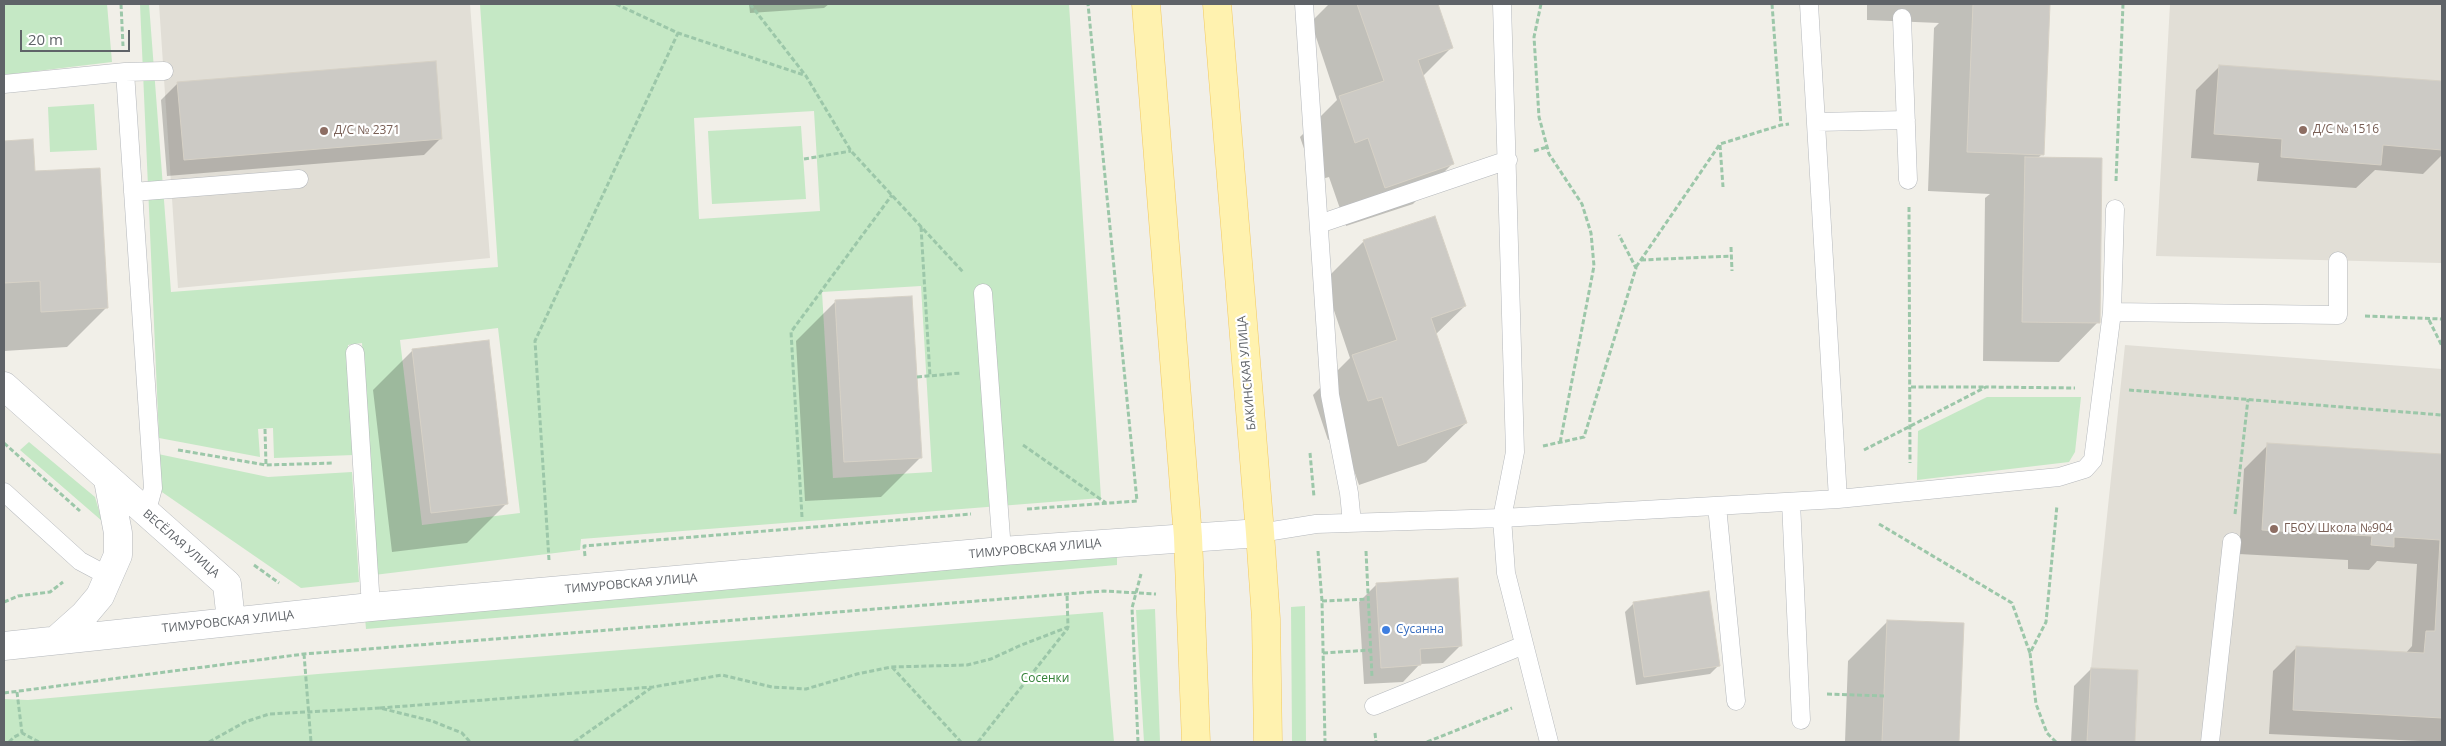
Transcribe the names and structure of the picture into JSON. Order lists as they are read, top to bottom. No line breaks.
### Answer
{"streets":{"main road":["БАКИНСКАЯ УЛИЦА"],"street":["ВЕСЁЛАЯ УЛИЦА","ТИМУРОВСКАЯ УЛИЦА"]},"crossings":[["БАКИНСКАЯ УЛИЦА","ТИМУРОВСКАЯ УЛИЦА"],["ВЕСЁЛАЯ УЛИЦА","ТИМУРОВСКАЯ УЛИЦА"]],"parks":["Сосенки"],"places":["Д/C № 1516","Д/C № 2371","ГБОУ Школа №904","Сусанна"],"scale_bar":"20 m"}
